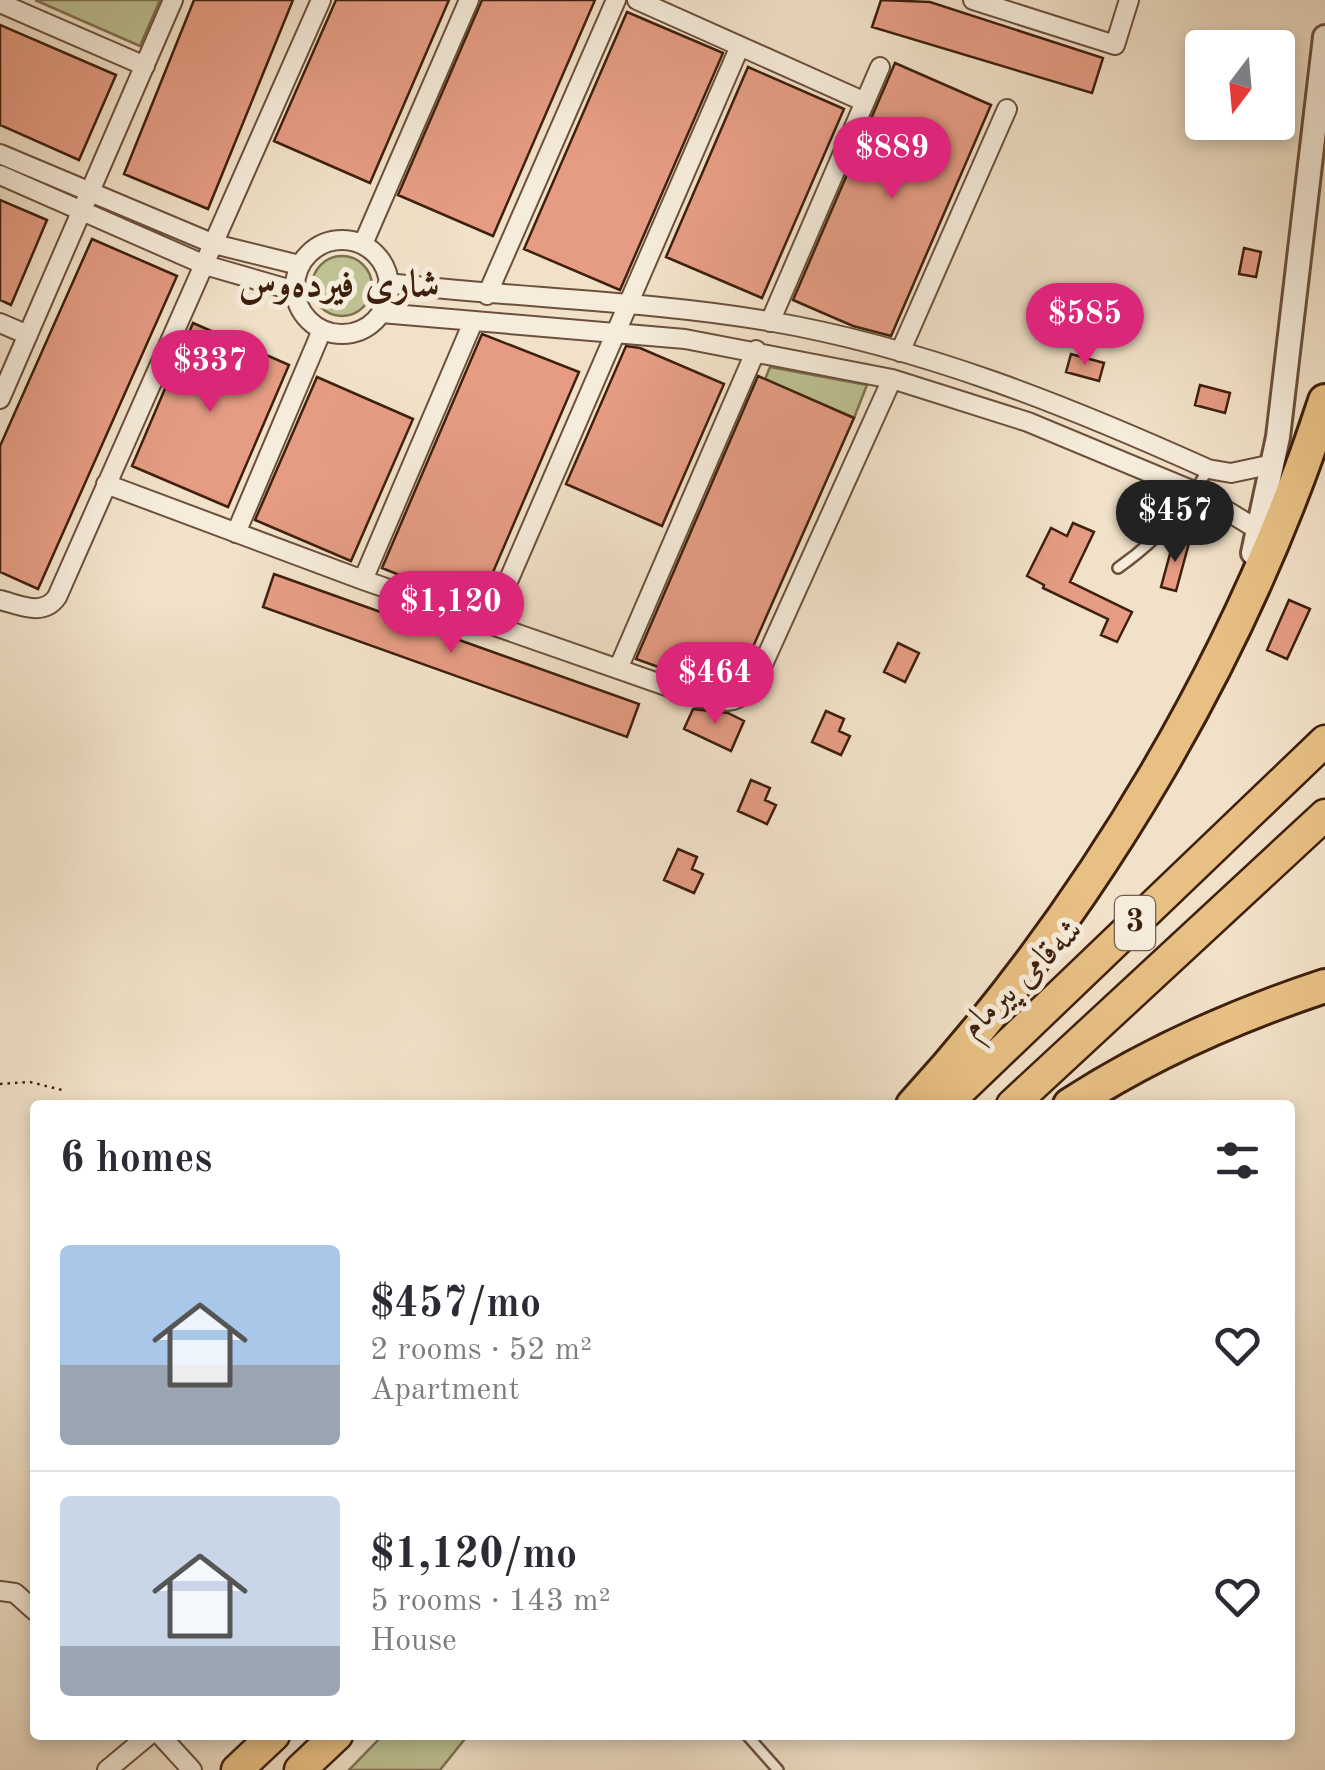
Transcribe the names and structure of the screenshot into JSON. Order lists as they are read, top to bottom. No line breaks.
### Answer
{"streets":{"highway":["3","شەقامی پیرمام"]},"districts":["شاری فیردەوس"],"north":"bottom","page":{"price":["$889","$585","$337","$457","$1,120","$464"],"heading":"6 homes","list":[{"name":"$457/mo","note":"2 rooms · 52 m² · Apartment"},{"name":"$1,120/mo","note":"5 rooms · 143 m² · House"}]}}
